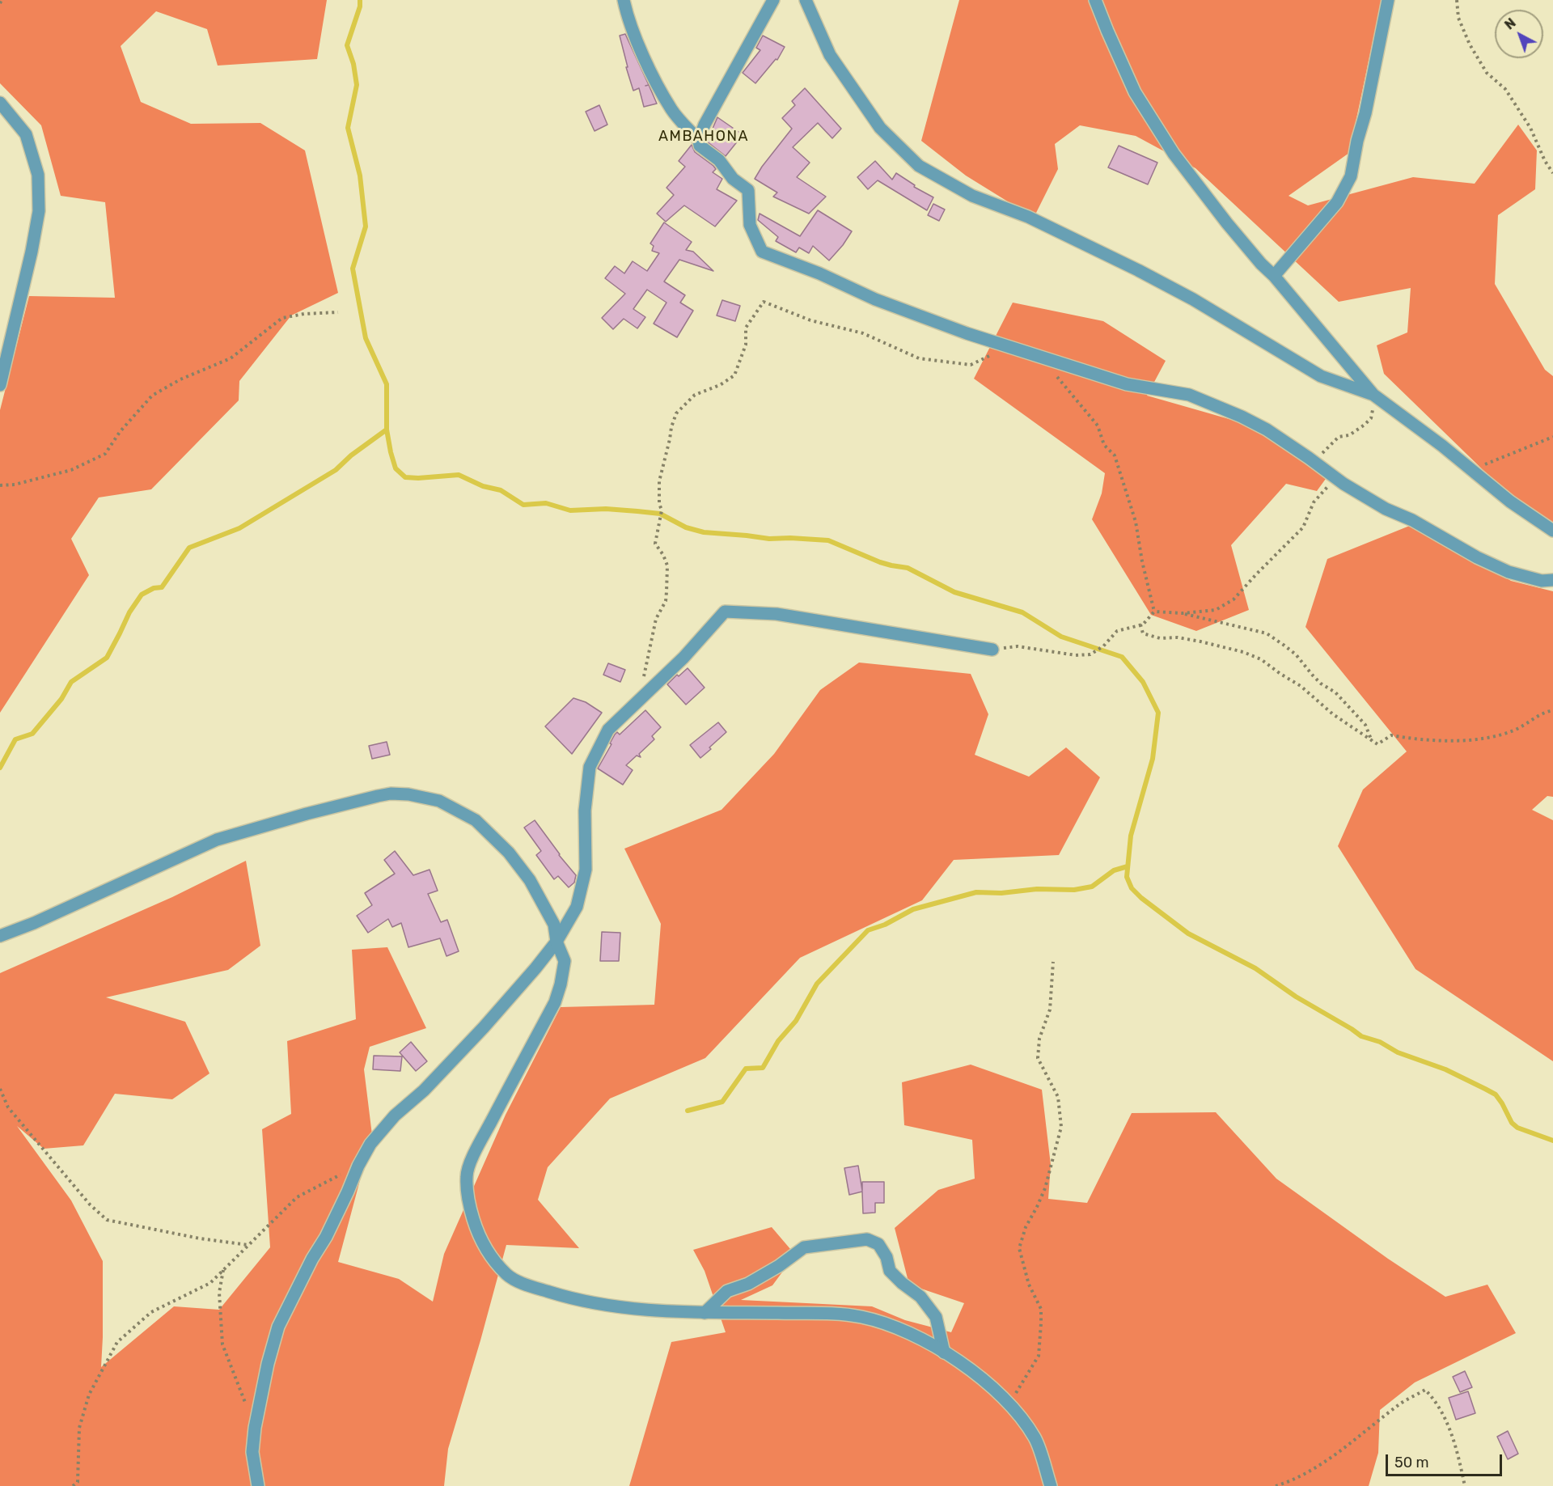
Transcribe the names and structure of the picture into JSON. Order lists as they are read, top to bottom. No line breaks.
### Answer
{"districts":["AMBAHONA"],"scale_bar":"50 m","north":"top left"}
